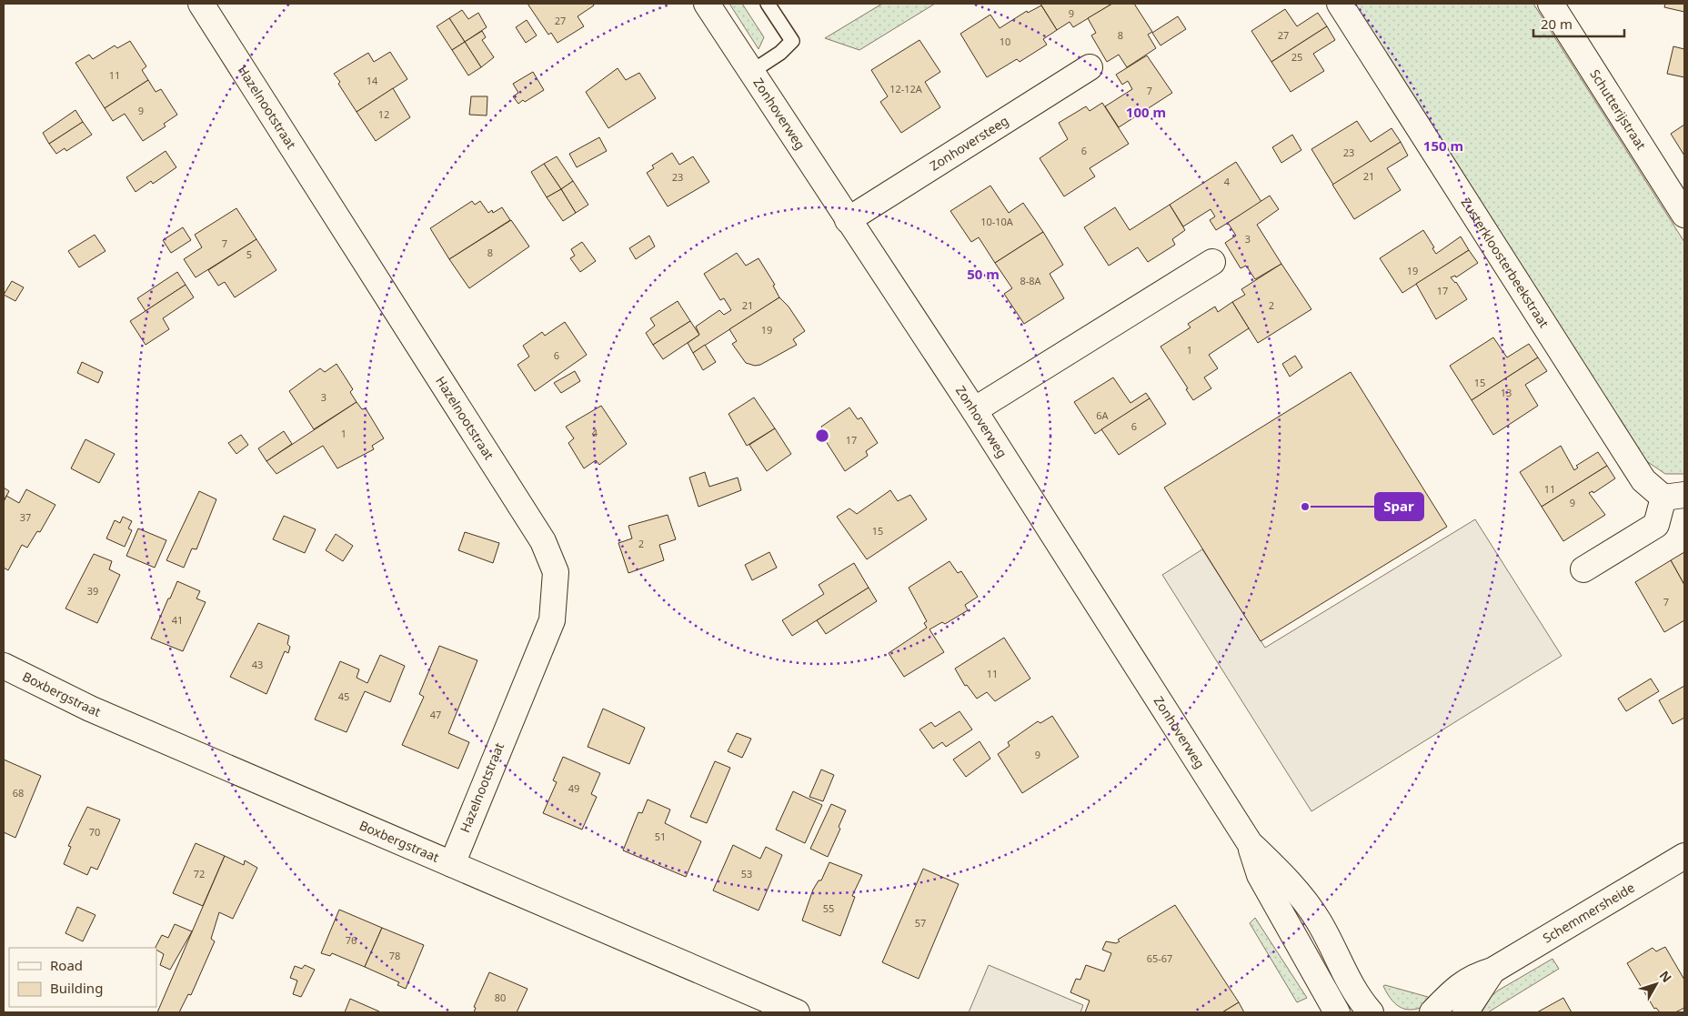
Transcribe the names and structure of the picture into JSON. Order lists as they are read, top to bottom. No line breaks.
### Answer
{"streets":{"street":["Hazelnootstraat","Schutterijstraat","Zonhoverweg","Zonhoversteeg","Zusterkloosterbeekstraat","Boxbergstraat","Schemmersheide"]},"crossings":[["Hazelnootstraat","Boxbergstraat"],["Zonhoverweg","Zonhoversteeg"]],"places":["Spar"],"house_numbers":["9","27","8","27","10","25","11","14","12-12A","7","9","12","6","23","21","23","4","10-10A","3","7","8","5","19","8-8A","17","21","2","19","1","6","15","13","3","6A","6","4","1","17","11","9","37","15","2","39","7","41","43","11","45","47","9","49","68","70","51","72","53","55","57","76","78","65-67","80"],"legend":["Road","Building"],"scale_bar":"20 m","north":"top right","rings":["100 m","150 m","50 m"]}
